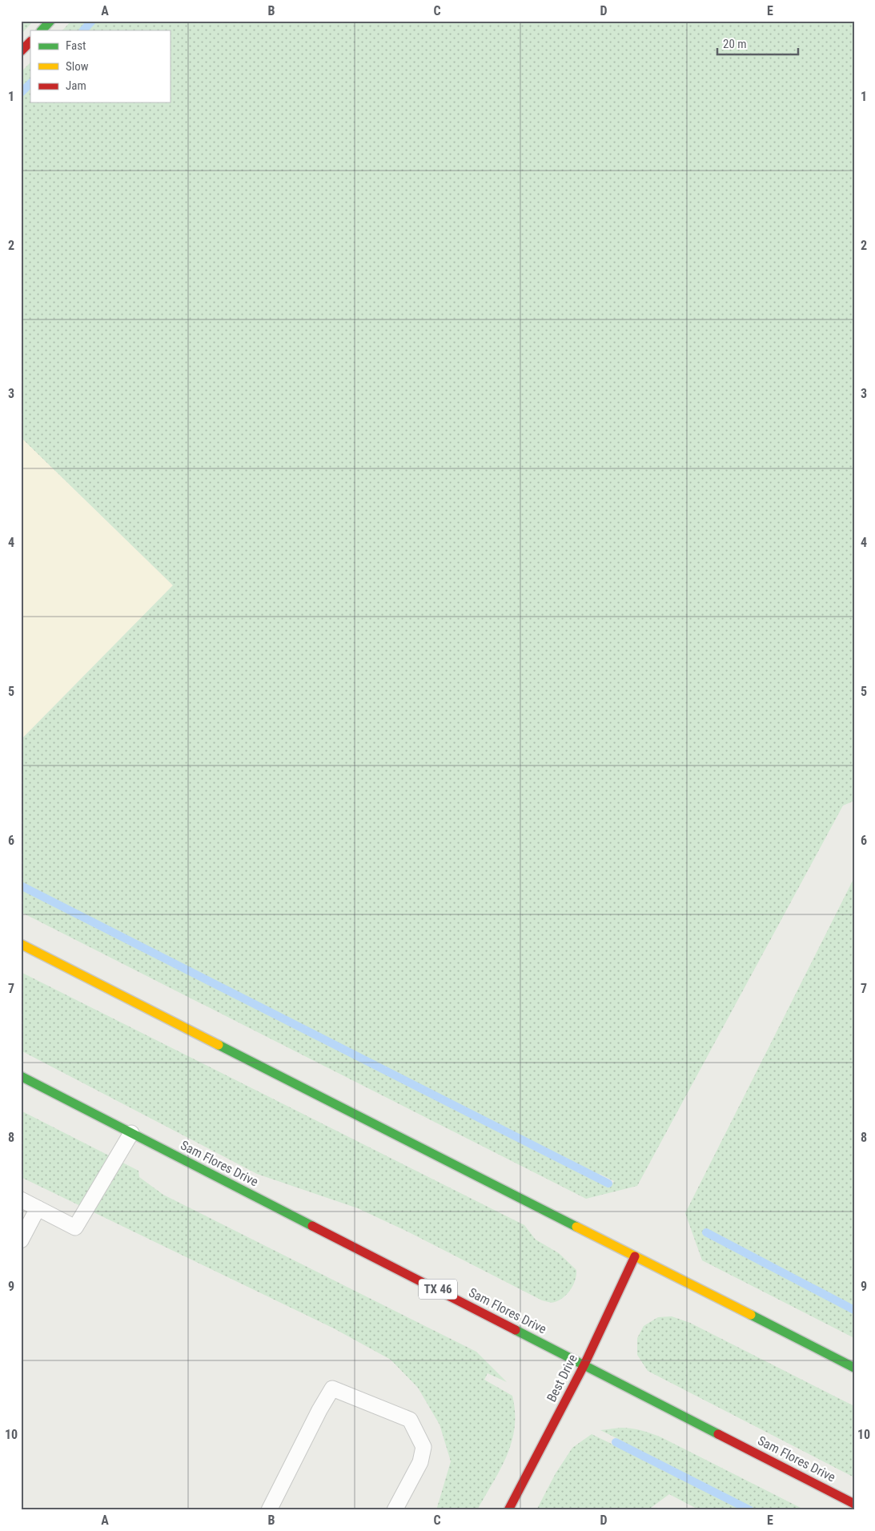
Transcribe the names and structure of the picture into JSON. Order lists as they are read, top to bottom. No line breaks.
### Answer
{"streets":{"main road":["Sam Flores Drive","TX 46","Best Drive"]},"crossings":[["Sam Flores Drive","Best Drive"]],"legend":["Fast","Slow","Jam"],"scale_bar":"20 m","grid":{"columns":["A","B","C","D","E"],"rows":["1","2","3","4","5","6","7","8","9","10"]}}
